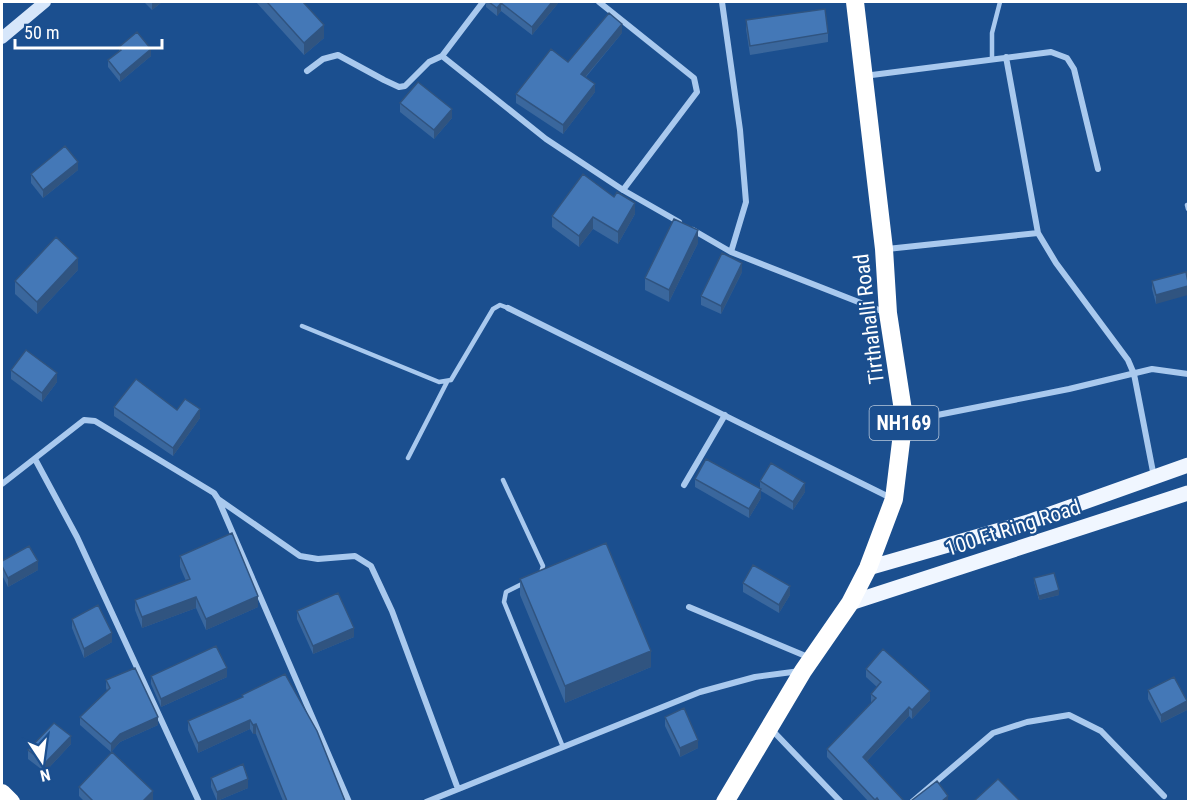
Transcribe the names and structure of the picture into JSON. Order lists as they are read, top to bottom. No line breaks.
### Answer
{"streets":{"highway":["Tirthahalli Road","NH169"],"main road":["100 Ft Ring Road"]},"crossings":[["Tirthahalli Road","100 Ft Ring Road"]],"scale_bar":"50 m","north":"bottom"}
